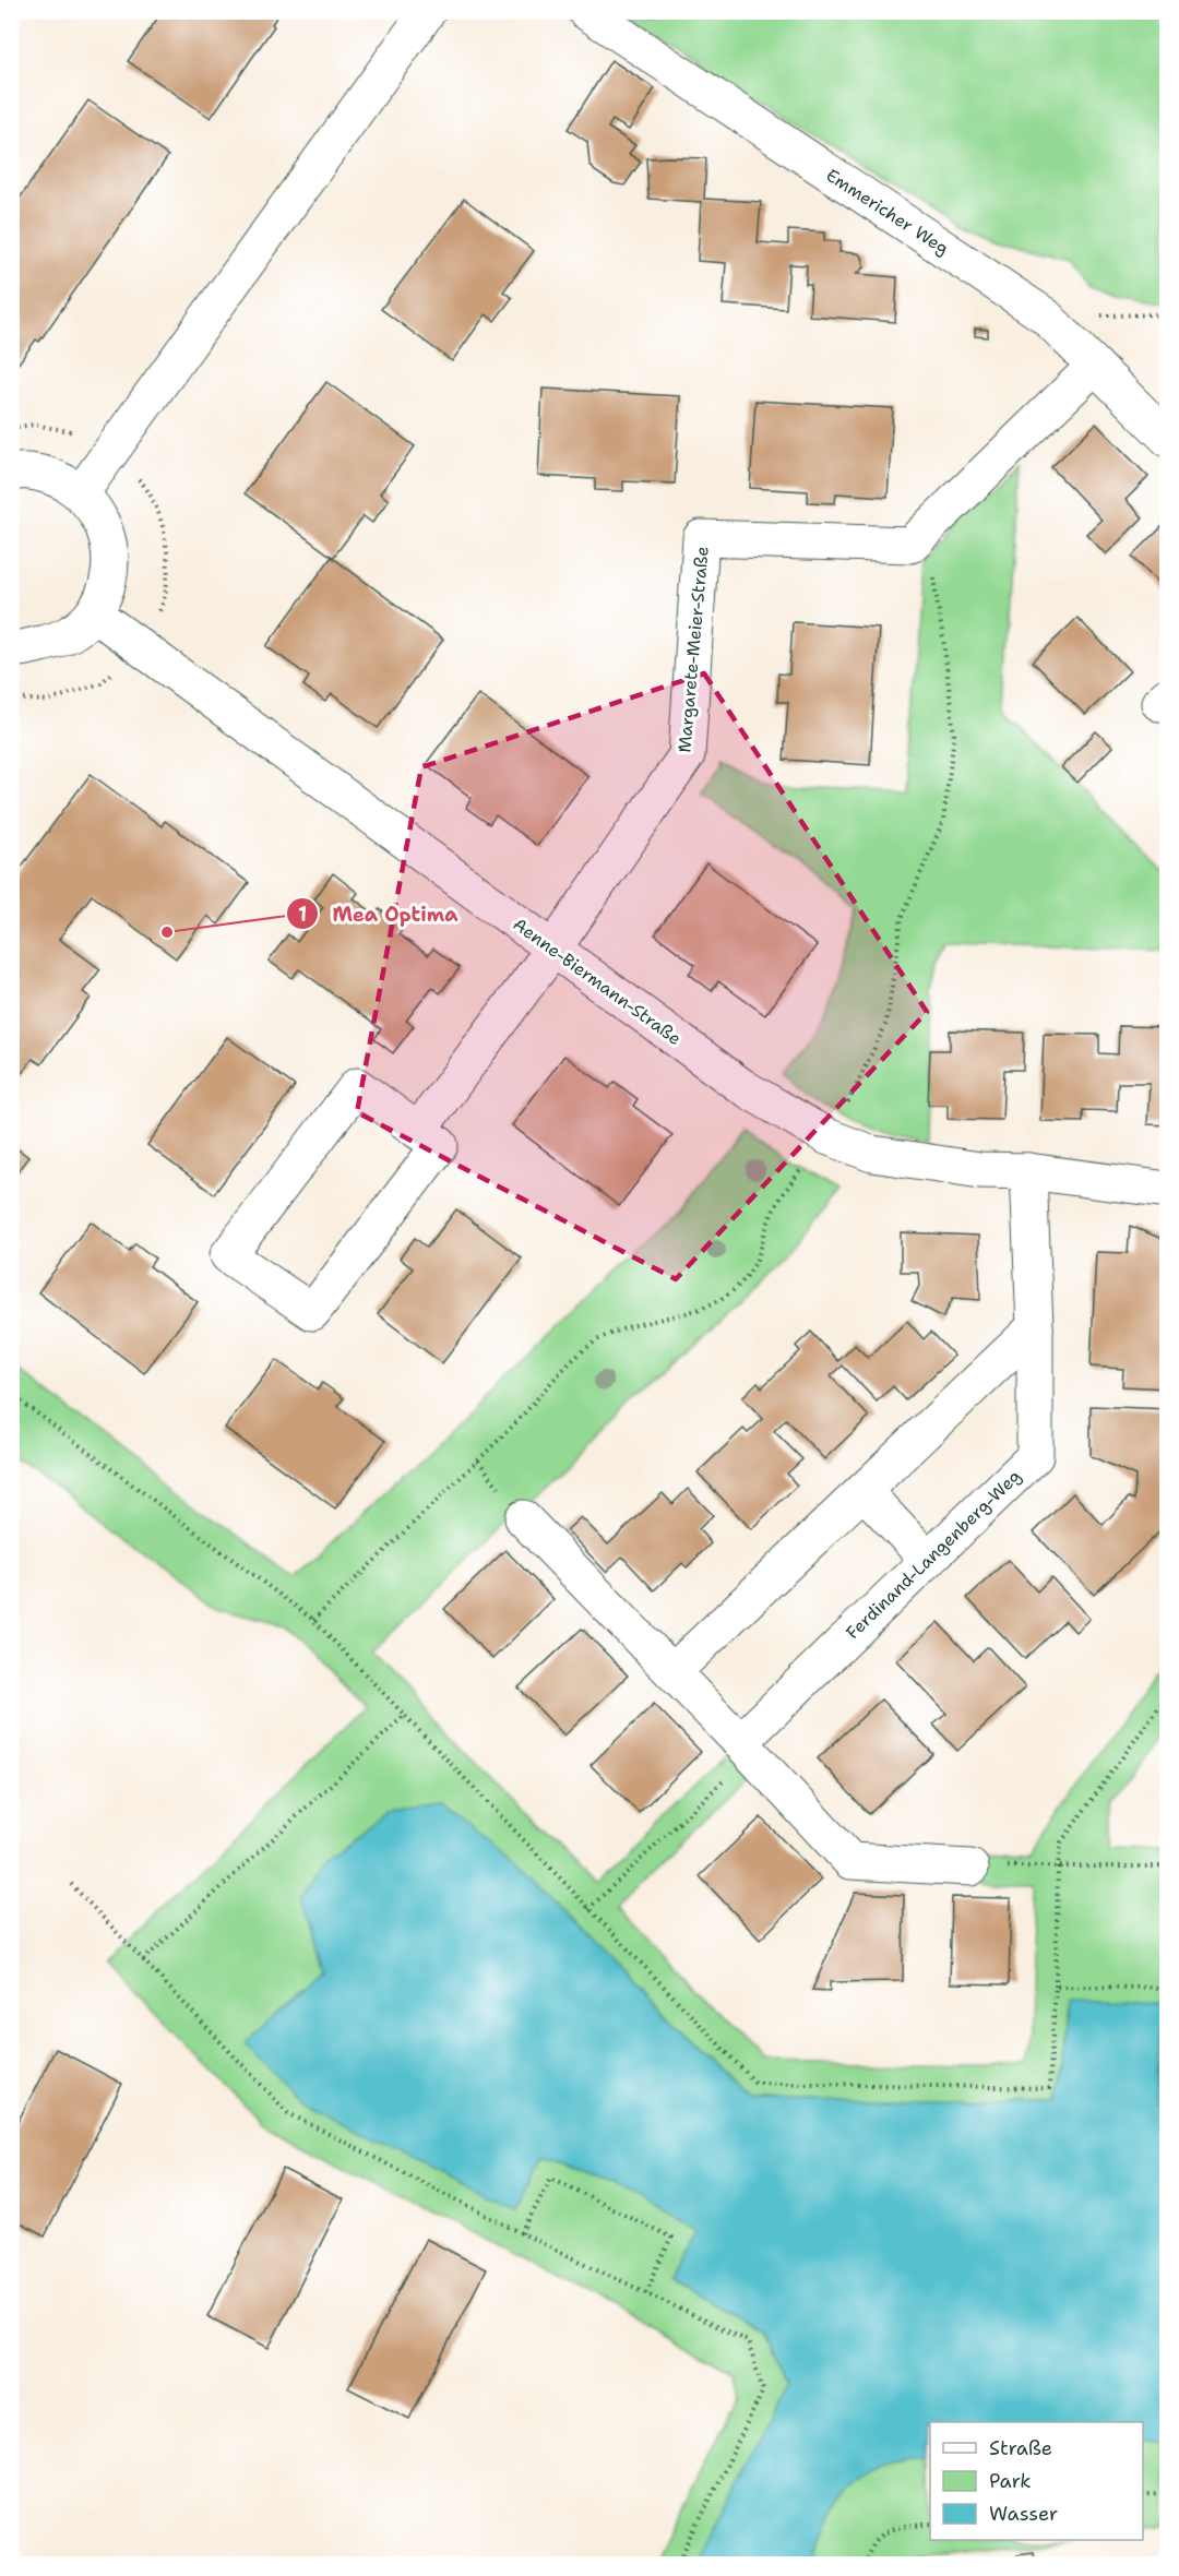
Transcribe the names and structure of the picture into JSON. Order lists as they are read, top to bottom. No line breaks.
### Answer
{"streets":{"street":["Emmericher Weg","Margarete-Meier-Straße","Aenne-Biermann-Straße","Ferdinand-Langenberg-Weg"]},"crossings":[["Emmericher Weg","Margarete-Meier-Straße"],["Margarete-Meier-Straße","Aenne-Biermann-Straße"],["Aenne-Biermann-Straße","Ferdinand-Langenberg-Weg"]],"places":["Mea Optima"],"legend":["Straße","Park","Wasser"]}
